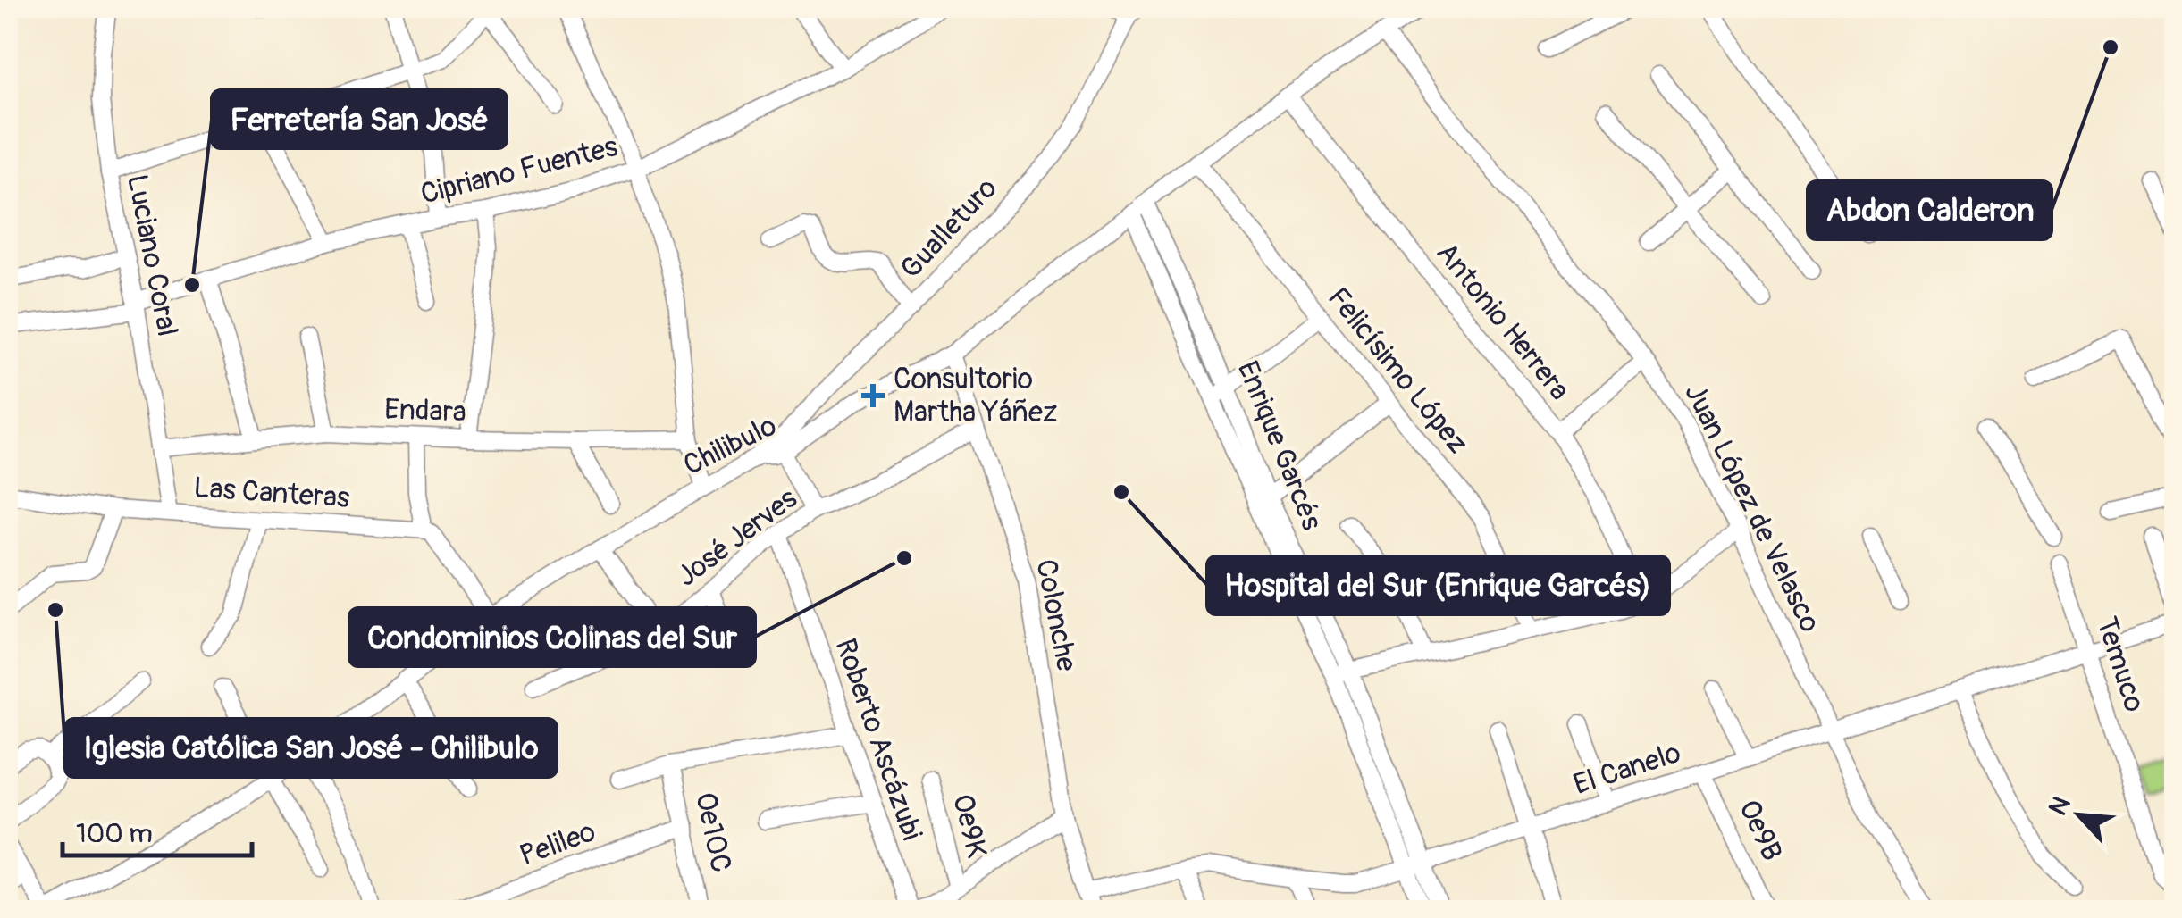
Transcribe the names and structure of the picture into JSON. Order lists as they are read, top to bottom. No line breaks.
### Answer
{"streets":{"street":["Cipriano Fuentes","Gualleturo","Luciano Coral","Antonio Herrera","Felicísimo López","Endara","Chilibulo","Enrique Garcés","Las Canteras","Juan López de Velasco","José Jerves","Colonche","Temuco","Roberto Ascázubi","El Canelo","Oe9K","Oe9B","Oe10C","Pelileo"]},"crossings":[["Cipriano Fuentes","Luciano Coral"],["Gualleturo","Chilibulo"],["Luciano Coral","Endara"],["Luciano Coral","Las Canteras"],["Antonio Herrera","Chilibulo"],["Felicísimo López","Chilibulo"],["Chilibulo","Enrique Garcés"],["Chilibulo","Juan López de Velasco"],["Chilibulo","Colonche"],["Enrique Garcés","El Canelo"],["Juan López de Velasco","El Canelo"],["José Jerves","Colonche"],["José Jerves","Roberto Ascázubi"],["Colonche","El Canelo"],["Temuco","El Canelo"],["El Canelo","Oe9B"],["Oe10C","Pelileo"]],"places":{"other":["Abdon Calderon","Ferretería San José","Hospital del Sur (Enrique Garcés)","Condominios Colinas del Sur","Iglesia Católica San José - Chilibulo"],"health":["Consultorio Martha Yáñez"]},"scale_bar":"100 m","north":"top left"}
